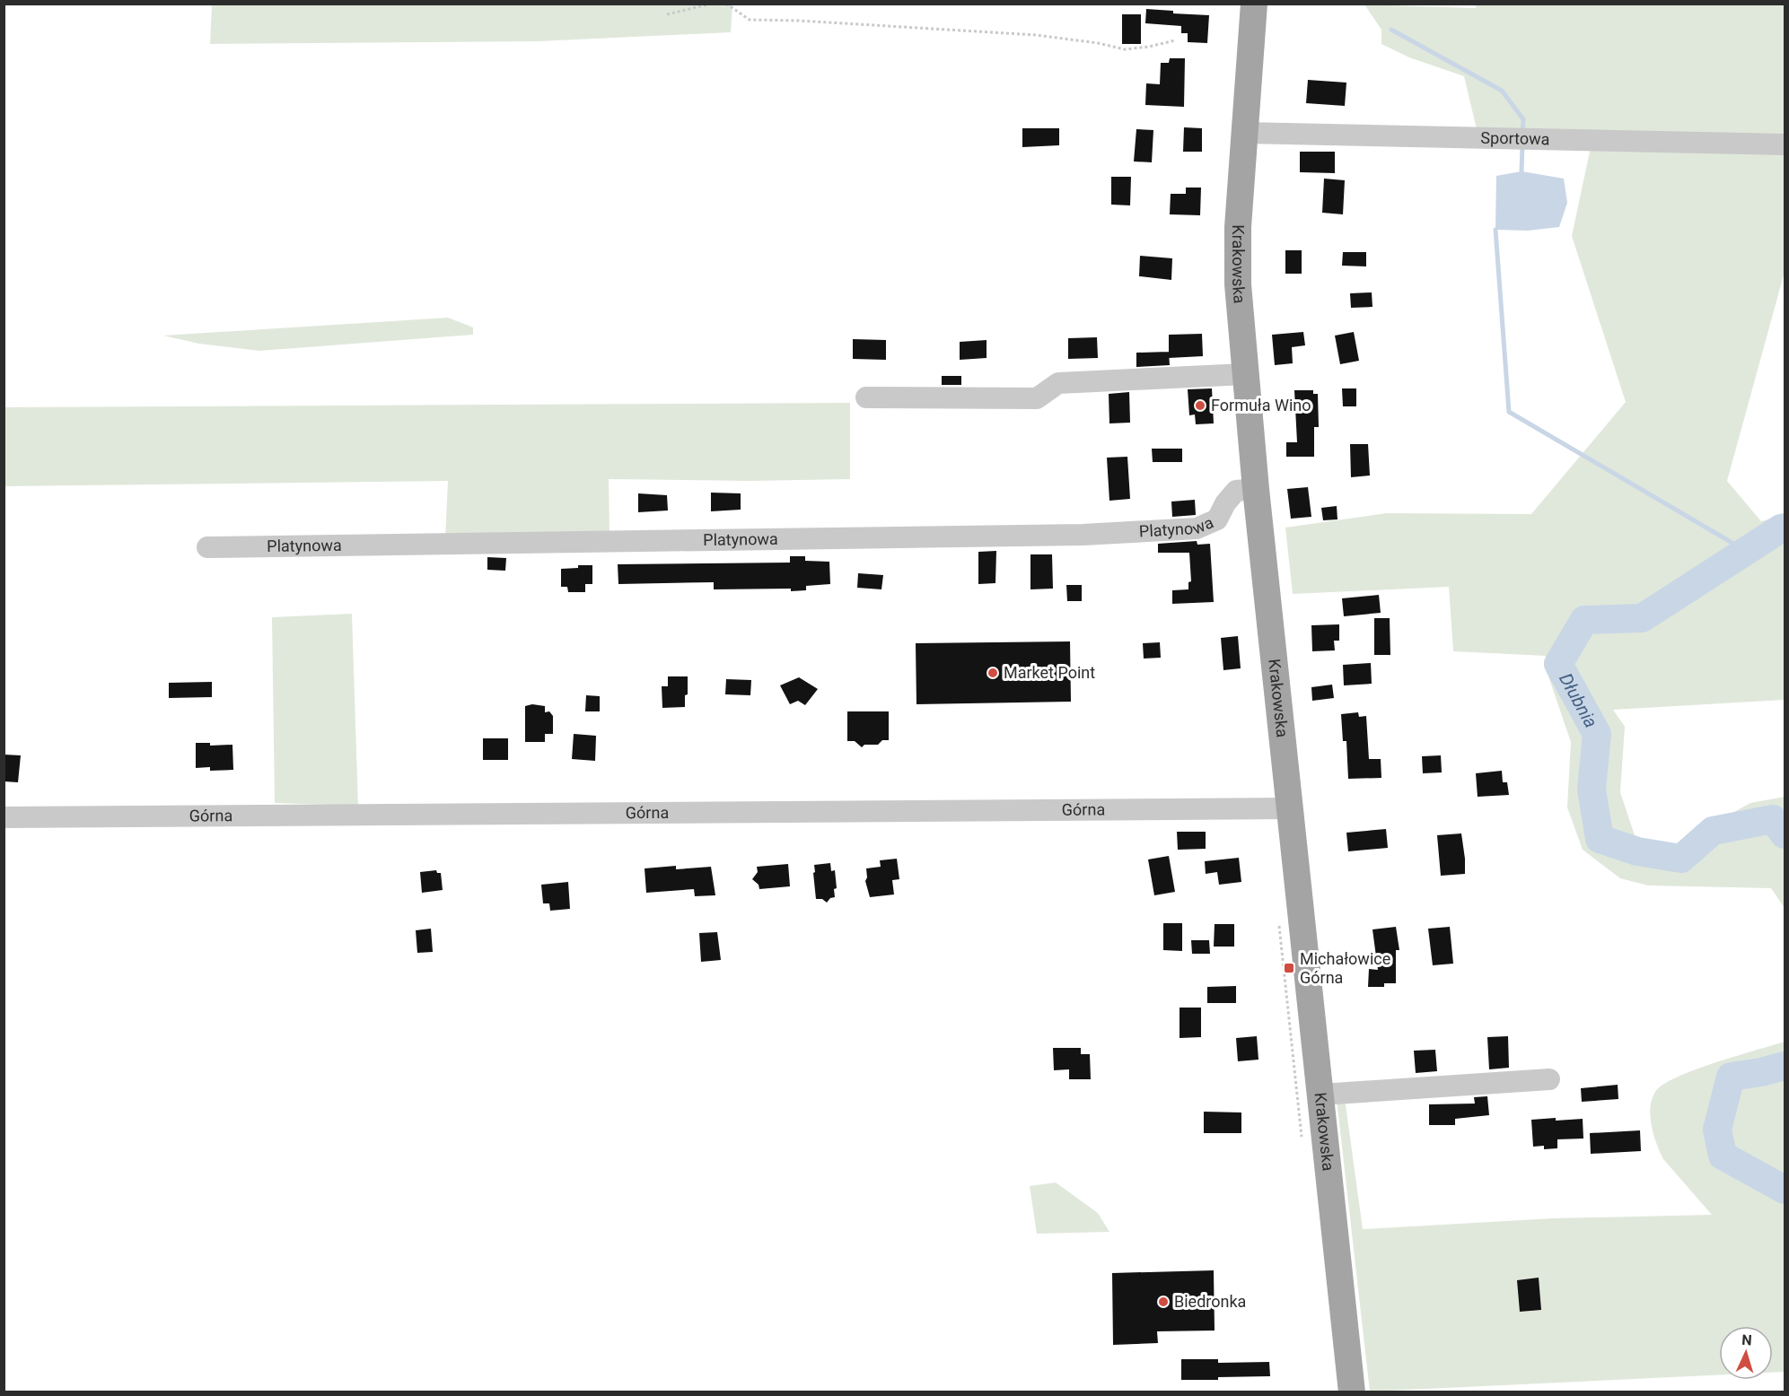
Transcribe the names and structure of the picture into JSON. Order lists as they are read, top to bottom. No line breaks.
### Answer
{"streets":{"main road":["Krakowska"],"street":["Sportowa","Platynowa","Górna"]},"crossings":[["Sportowa","Krakowska"],["Krakowska","Platynowa"],["Krakowska","Górna"]],"water":["Dłubnia"],"places":{"other":["Formuła Wino","Market Point","Biedronka"],"transit":["Michałowice Górna"]},"north":"top"}
